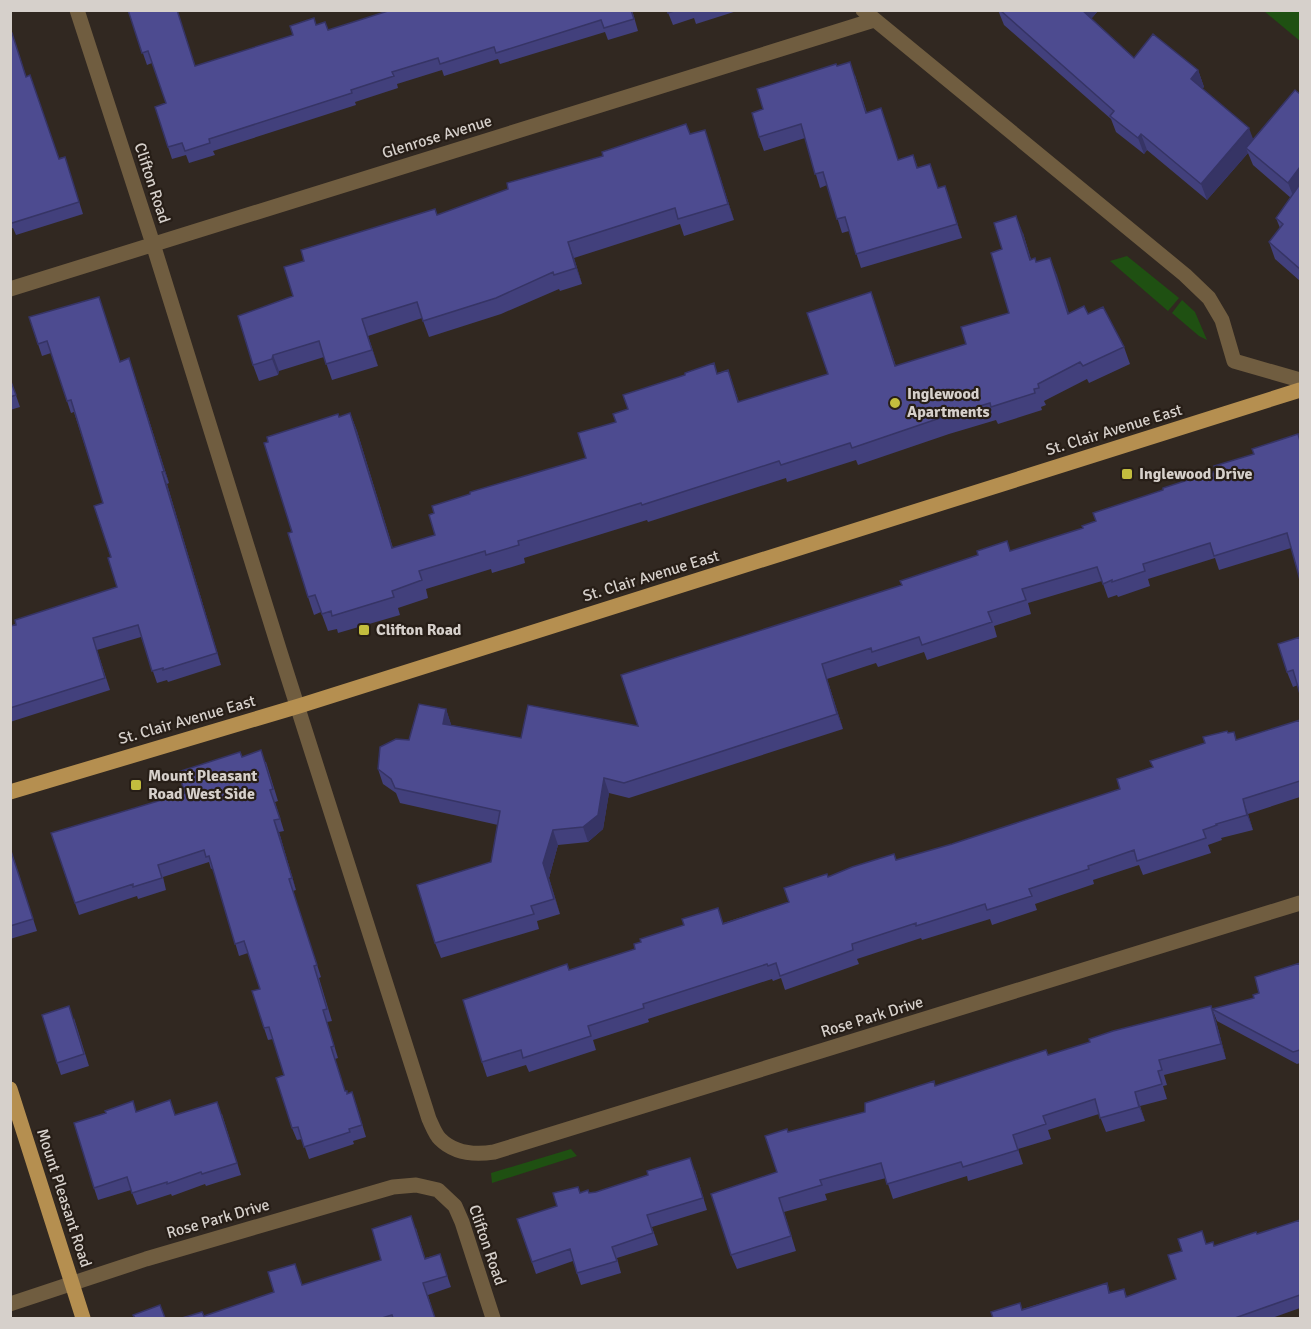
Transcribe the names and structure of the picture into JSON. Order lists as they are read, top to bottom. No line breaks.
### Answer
{"streets":{"main road":["St. Clair Avenue East","Mount Pleasant Road"],"street":["Glenrose Avenue","Clifton Road","Rose Park Drive"]},"crossings":[["Glenrose Avenue","Clifton Road"],["Clifton Road","St. Clair Avenue East"],["Clifton Road","Rose Park Drive"],["Rose Park Drive","Mount Pleasant Road"]],"places":{"other":["Inglewood Apartments"],"transit":["Inglewood Drive","Clifton Road","Mount Pleasant Road West Side"]}}
